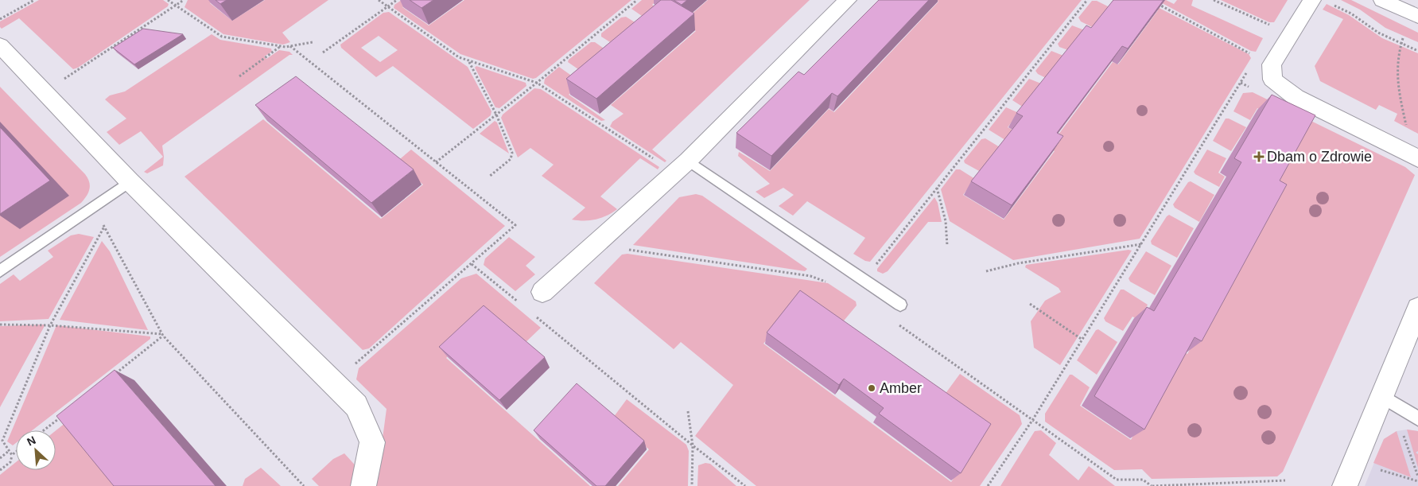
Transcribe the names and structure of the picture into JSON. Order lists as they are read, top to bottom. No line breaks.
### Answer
{"places":{"health":["Dbam o Zdrowie"],"other":["Amber"]},"north":"top left"}
